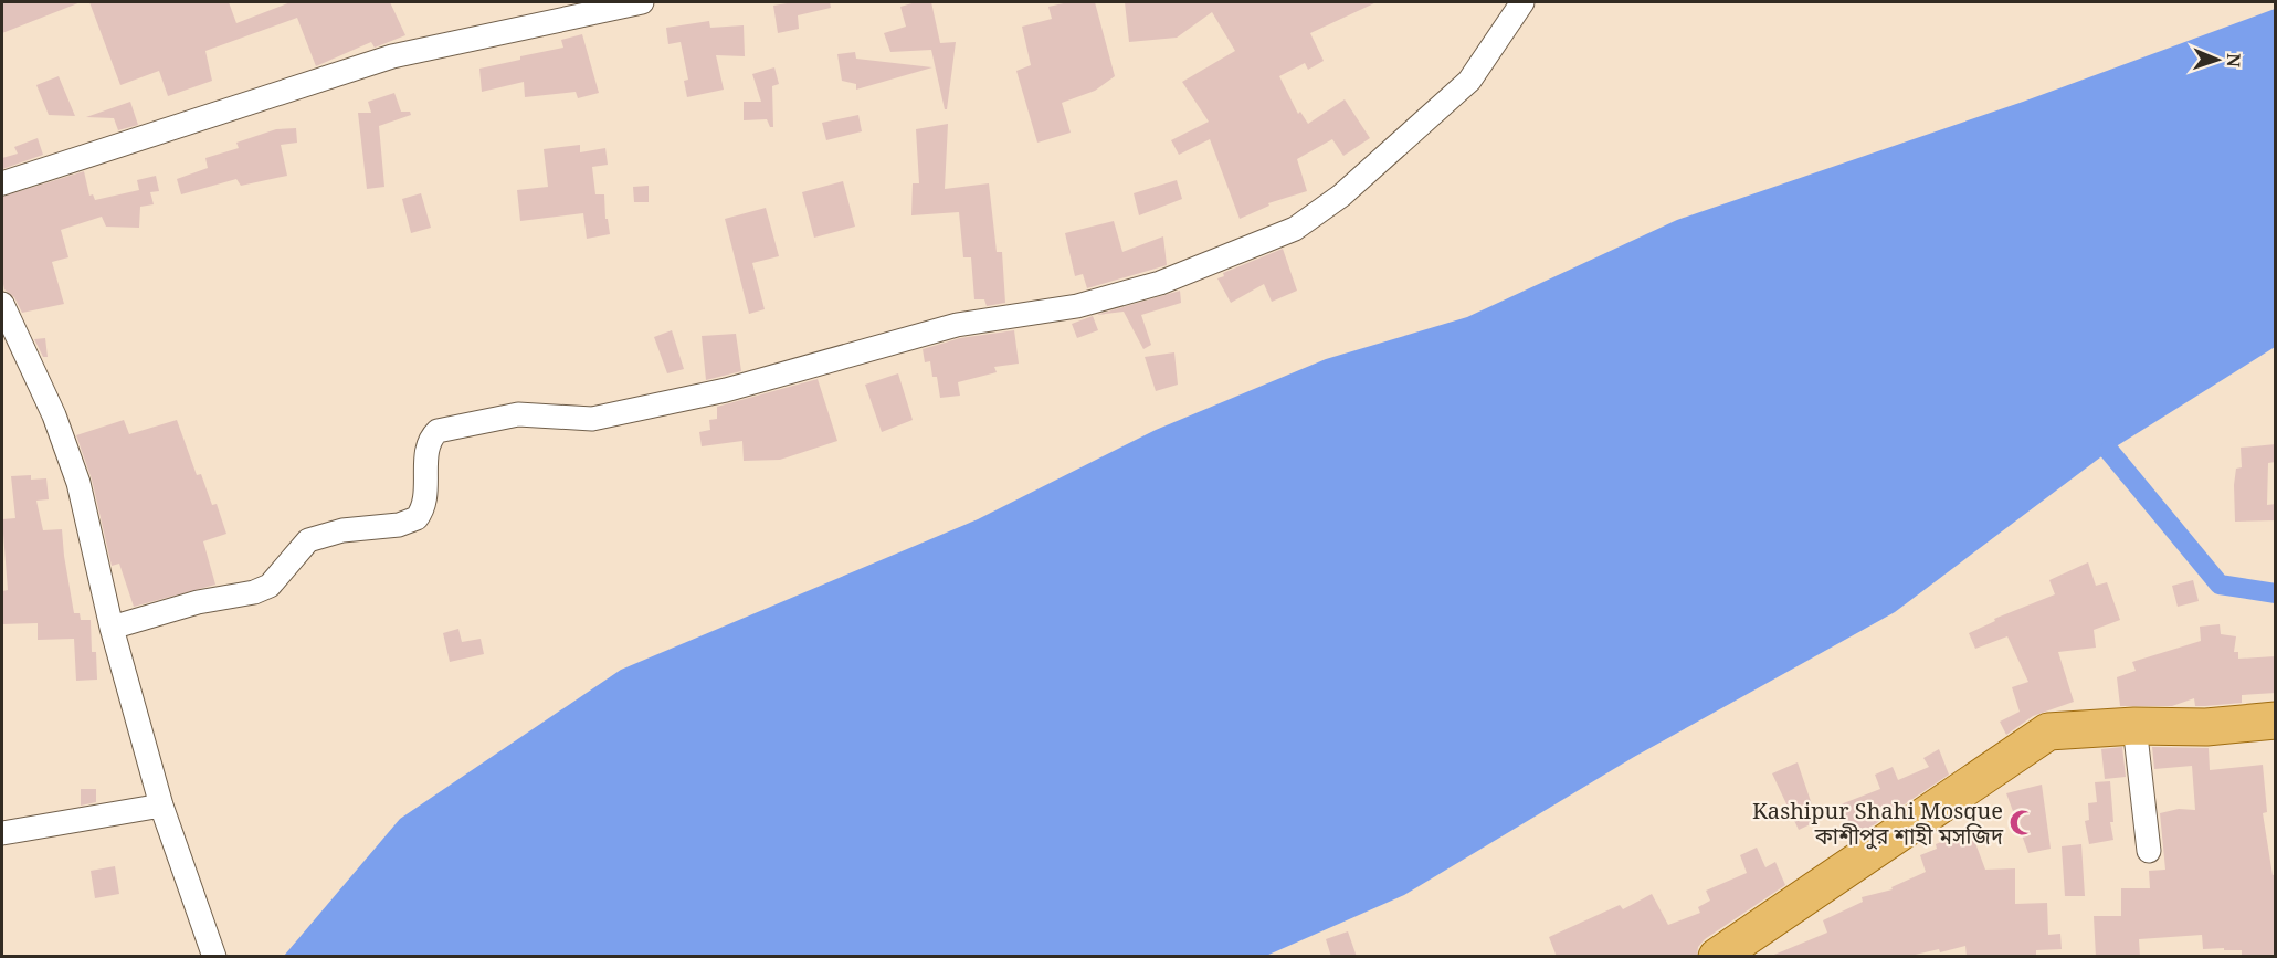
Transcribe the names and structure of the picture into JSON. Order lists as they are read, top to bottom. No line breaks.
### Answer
{"places":{"mosque":["Kashipur Shahi Mosque কাশীপুর শাহী মসজিদ"]},"north":"right"}
